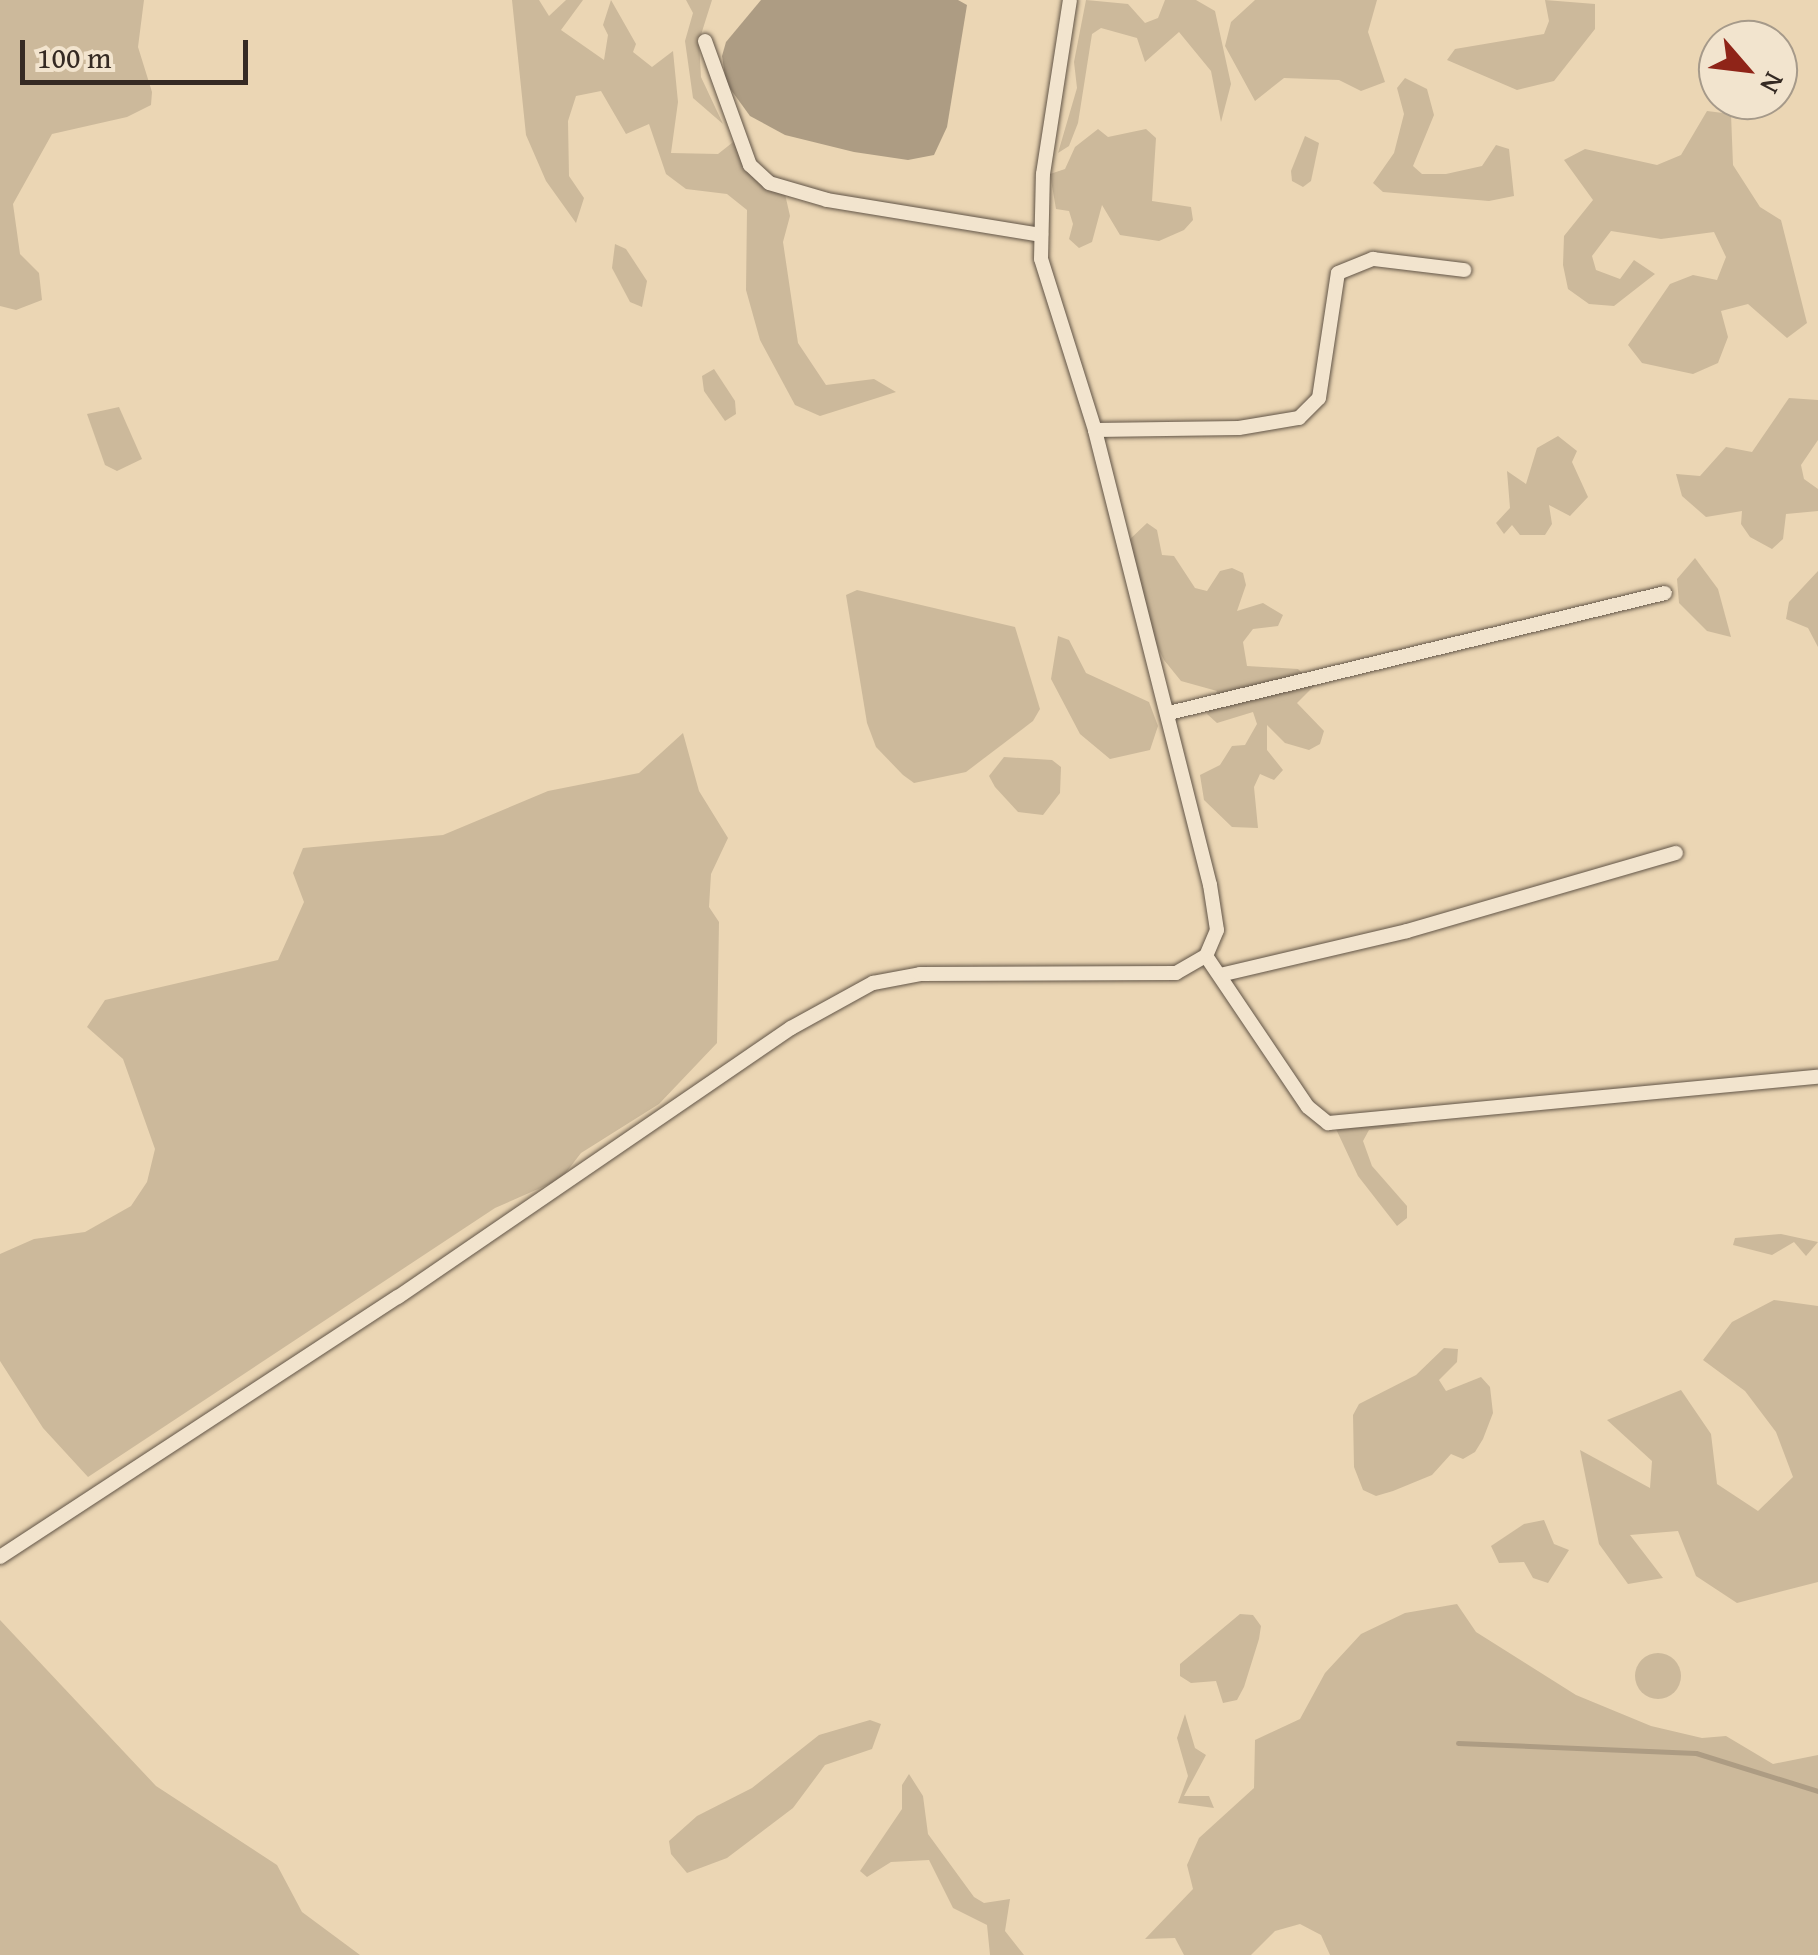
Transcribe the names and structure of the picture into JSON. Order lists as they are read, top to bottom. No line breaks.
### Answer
{"scale_bar":"100 m","north":"bottom right"}
